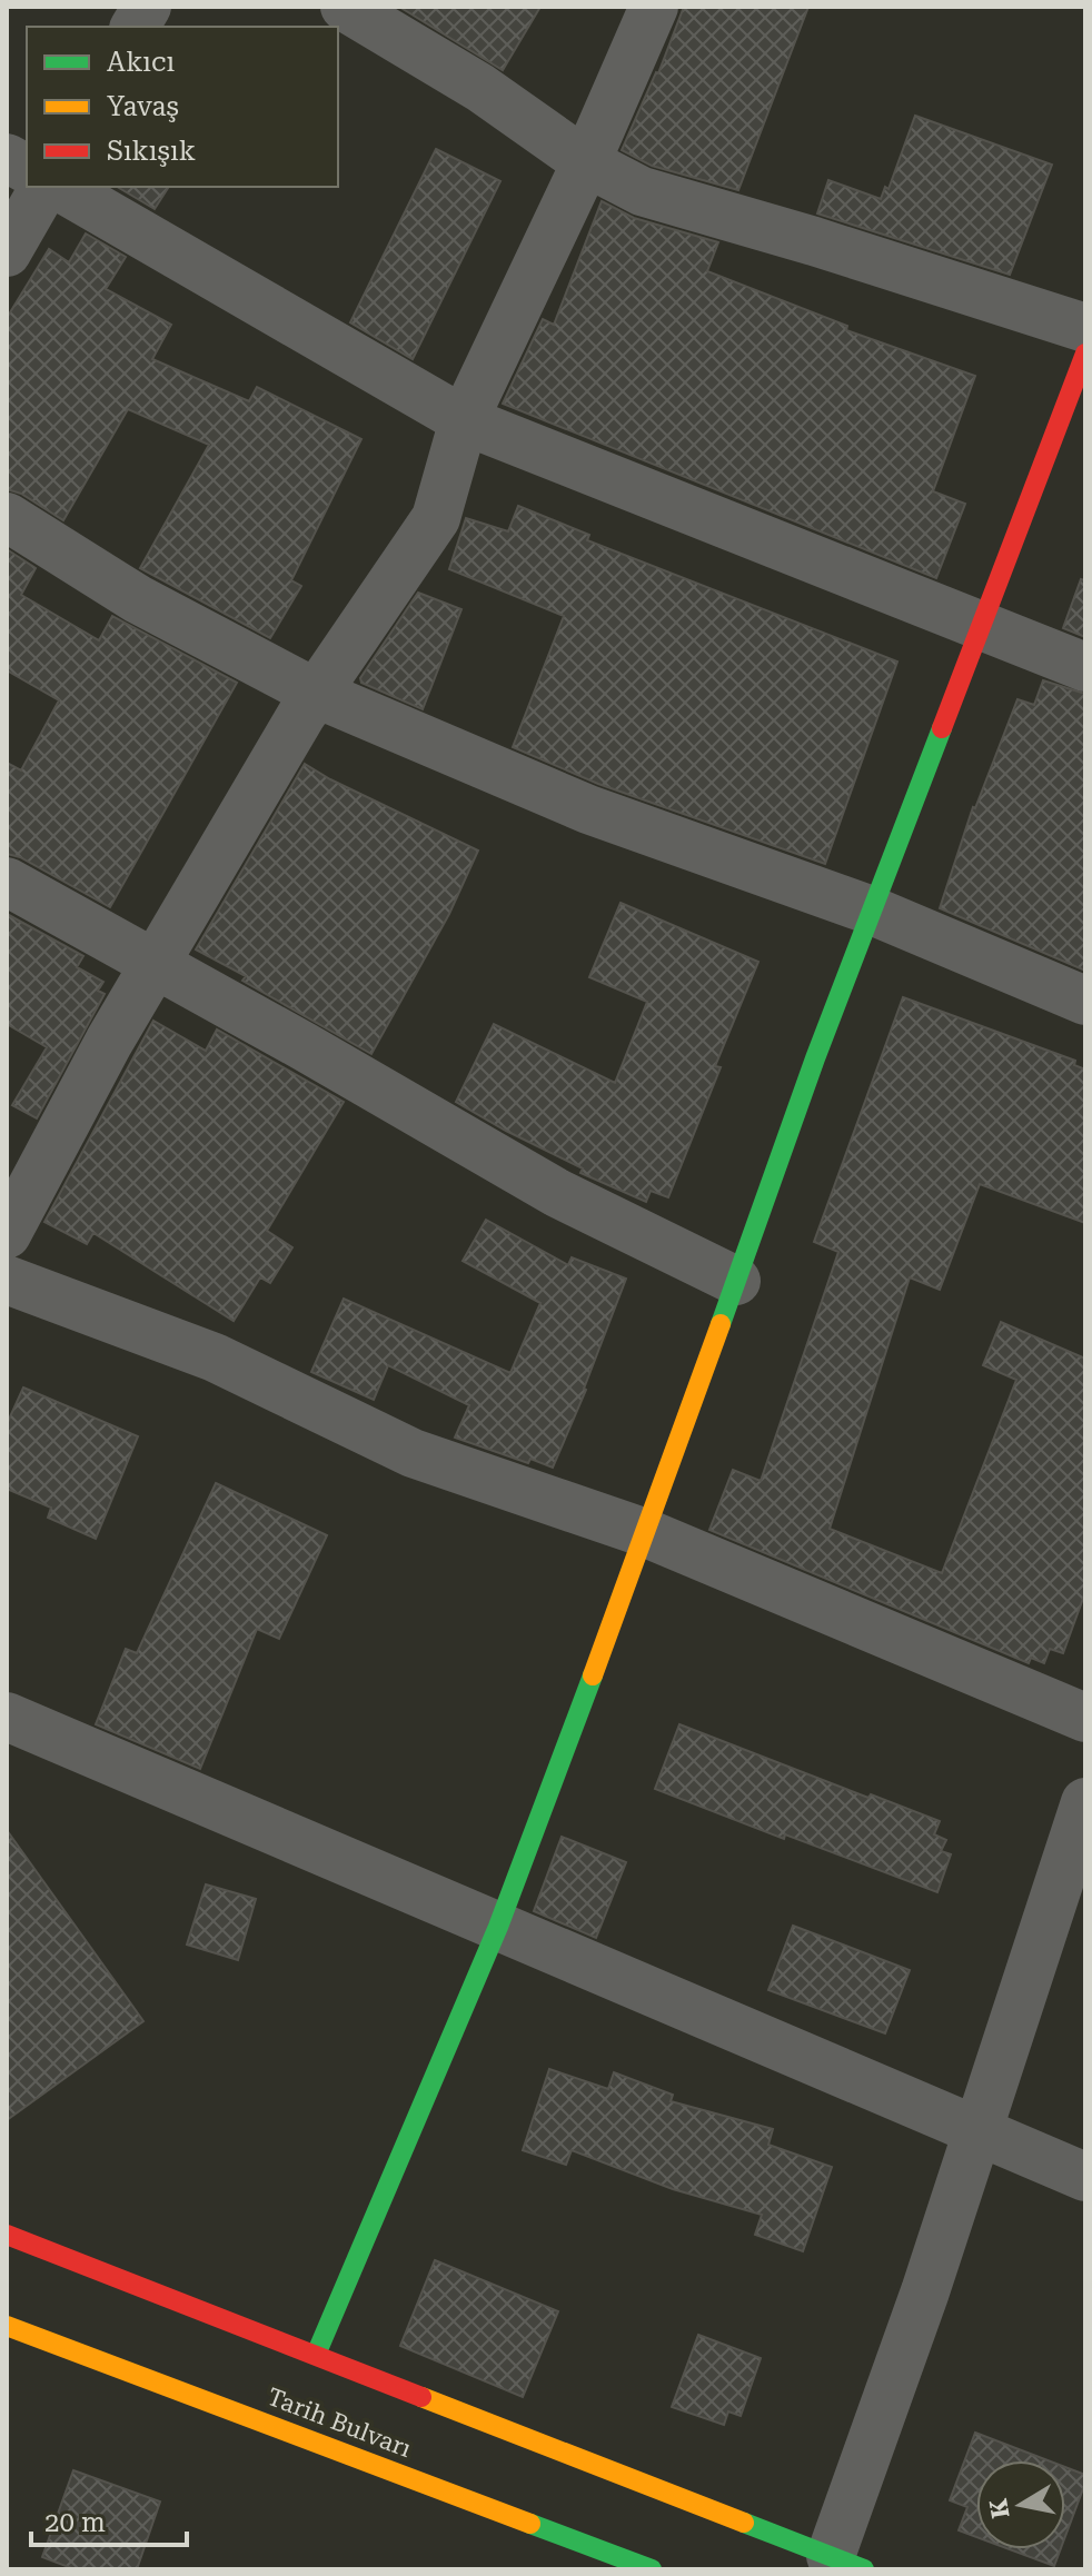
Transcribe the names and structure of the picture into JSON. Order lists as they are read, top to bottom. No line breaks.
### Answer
{"streets":{"street":["Tarih Bulvarı"]},"legend":["Akıcı","Yavaş","Sıkışık"],"scale_bar":"20 m","north":"left"}
